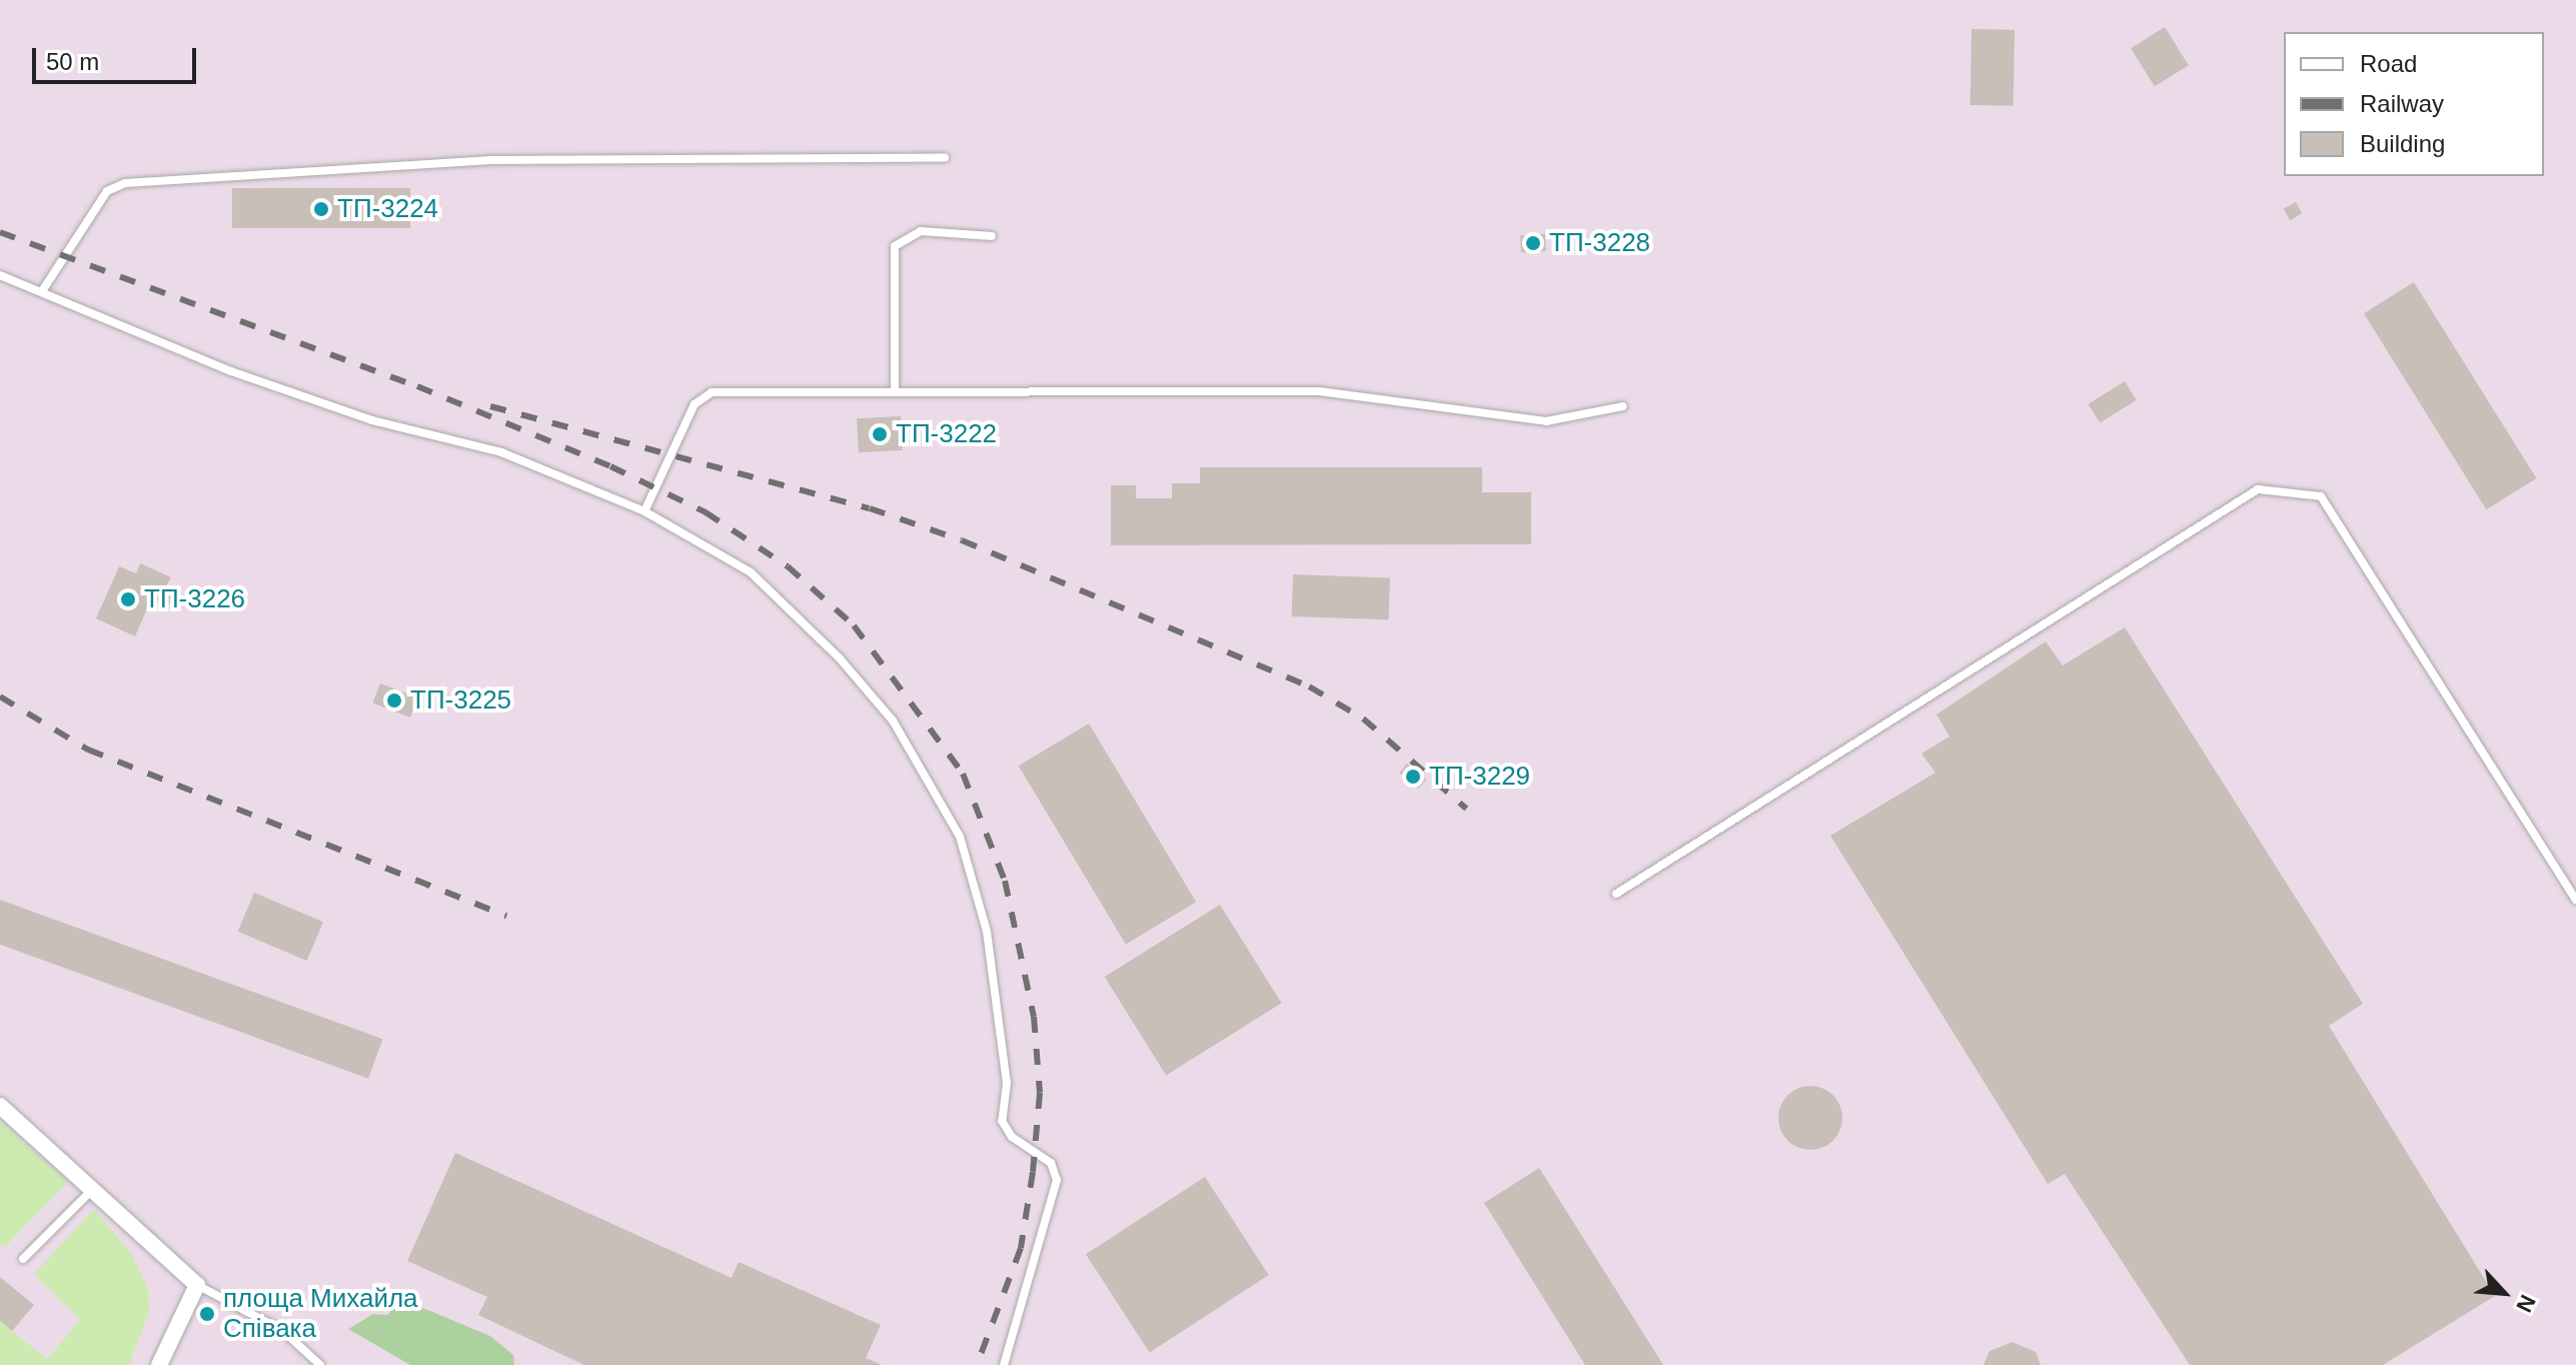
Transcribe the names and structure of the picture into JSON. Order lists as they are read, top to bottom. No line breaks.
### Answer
{"places":["ТП-3224","ТП-3228","ТП-3222","ТП-3226","ТП-3225","ТП-3229","площа Михайла Співака"],"legend":["Road","Railway","Building"],"scale_bar":"50 m","north":"bottom right"}
